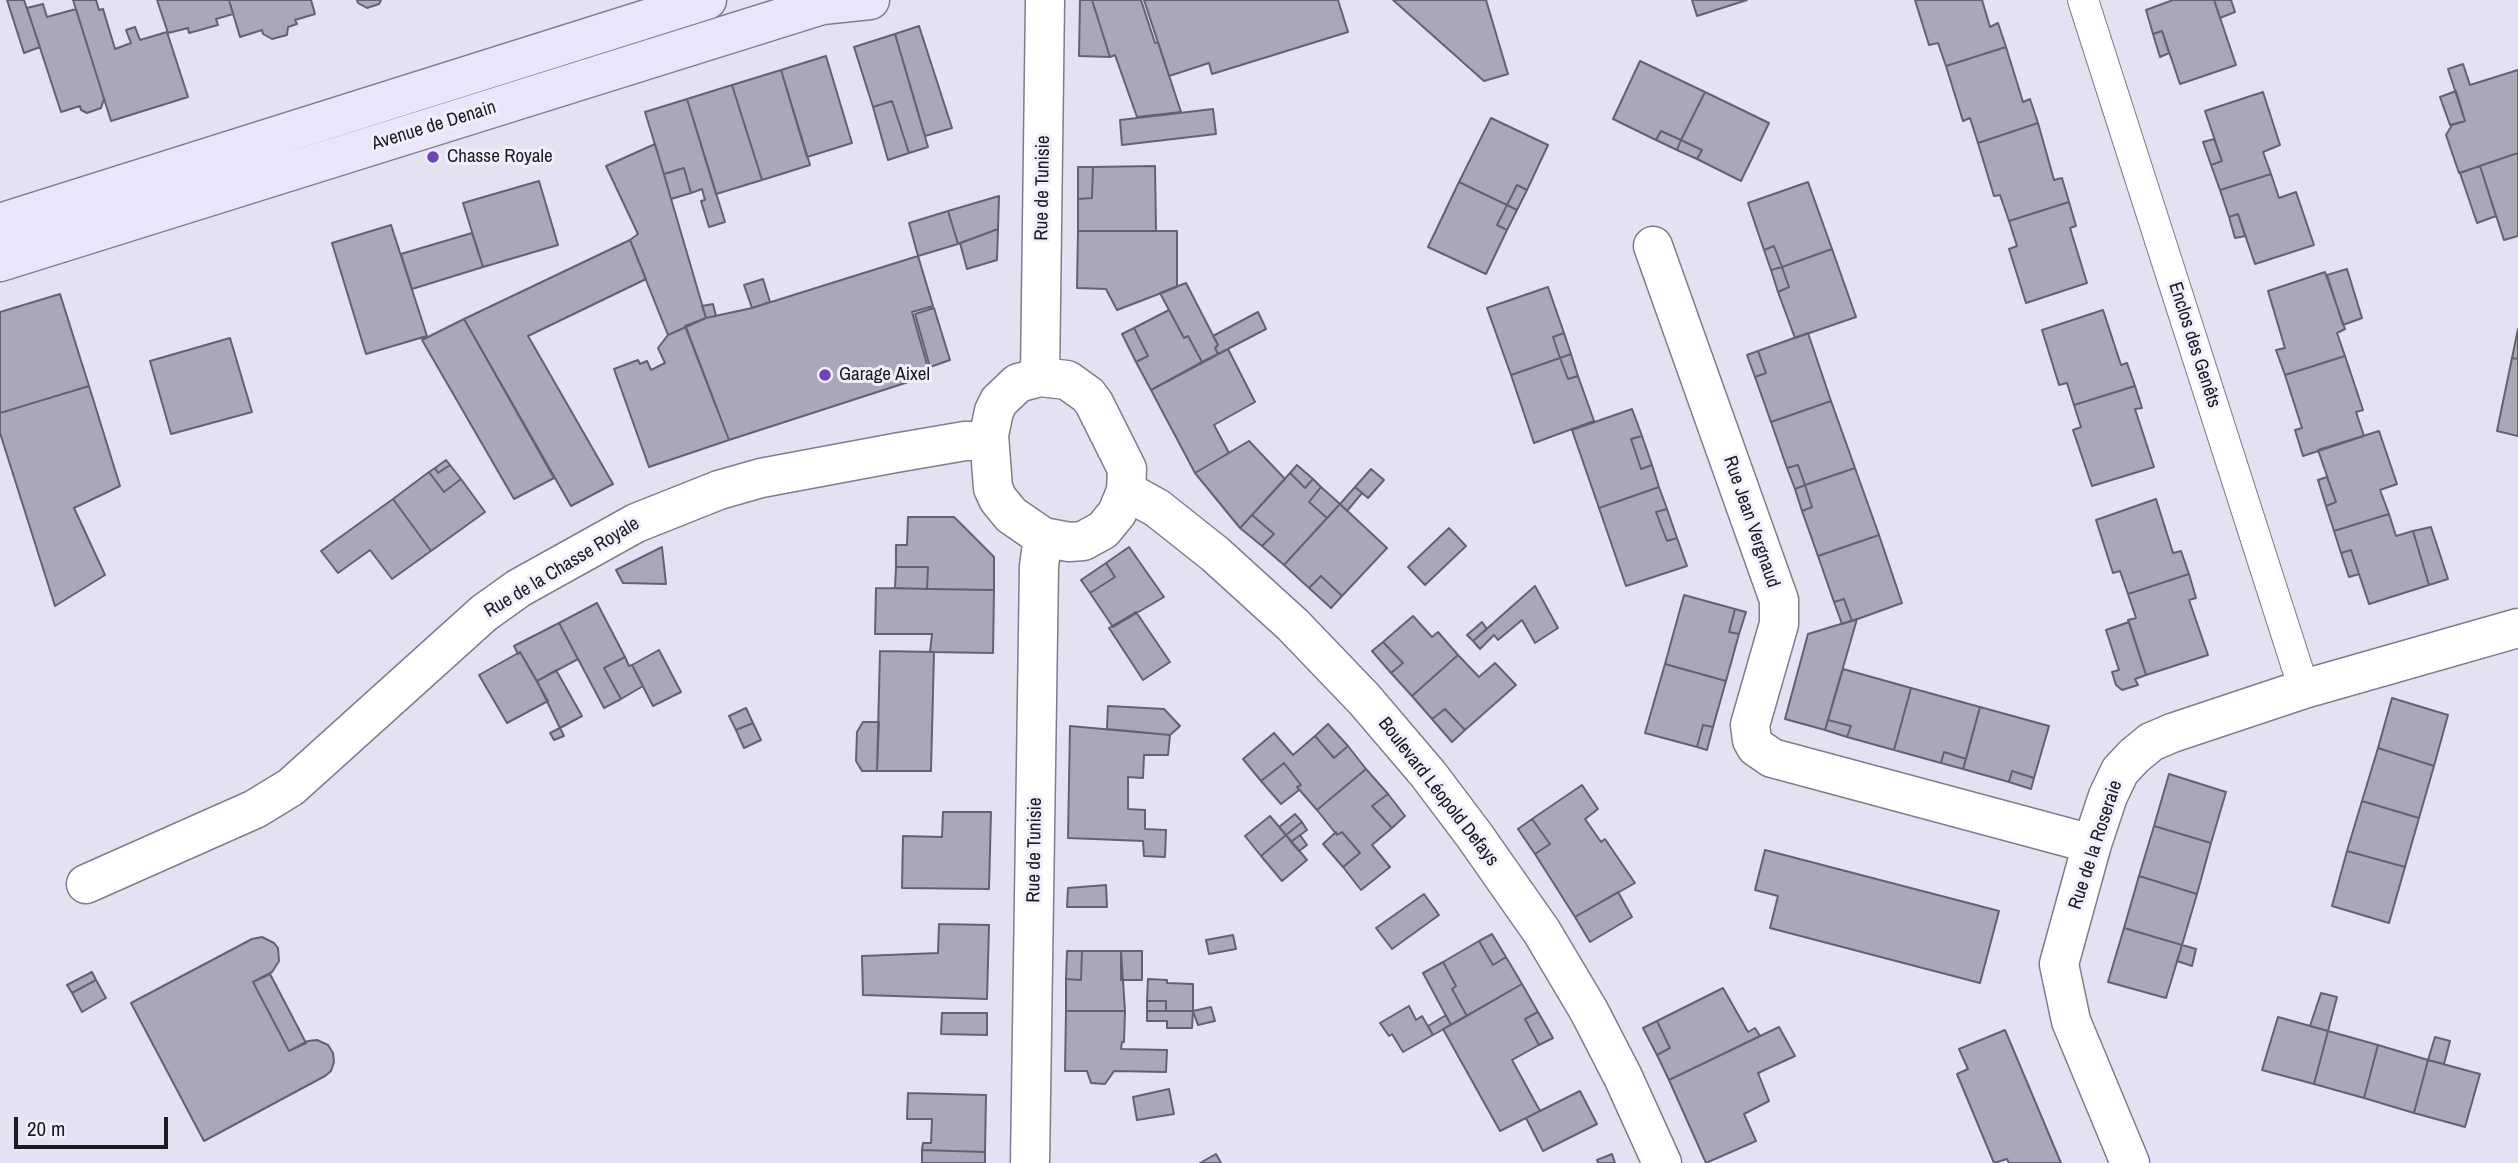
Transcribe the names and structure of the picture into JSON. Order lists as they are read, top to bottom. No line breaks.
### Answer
{"streets":{"main road":["Avenue de Denain"],"street":["Rue de Tunisie","Rue Jean Vergnaud","Rue de la Chasse Royale","Boulevard Léopold Defays","Rue de la Roseraie"],"lane":["Enclos des Genêts"]},"crossings":[["Rue de Tunisie","Rue de la Chasse Royale"],["Rue de Tunisie","Boulevard Léopold Defays"],["Enclos des Genêts","Rue de la Roseraie"],["Rue Jean Vergnaud","Rue de la Roseraie"],["Rue de la Chasse Royale","Boulevard Léopold Defays"]],"places":["Chasse Royale","Garage Aixel"],"scale_bar":"20 m"}
